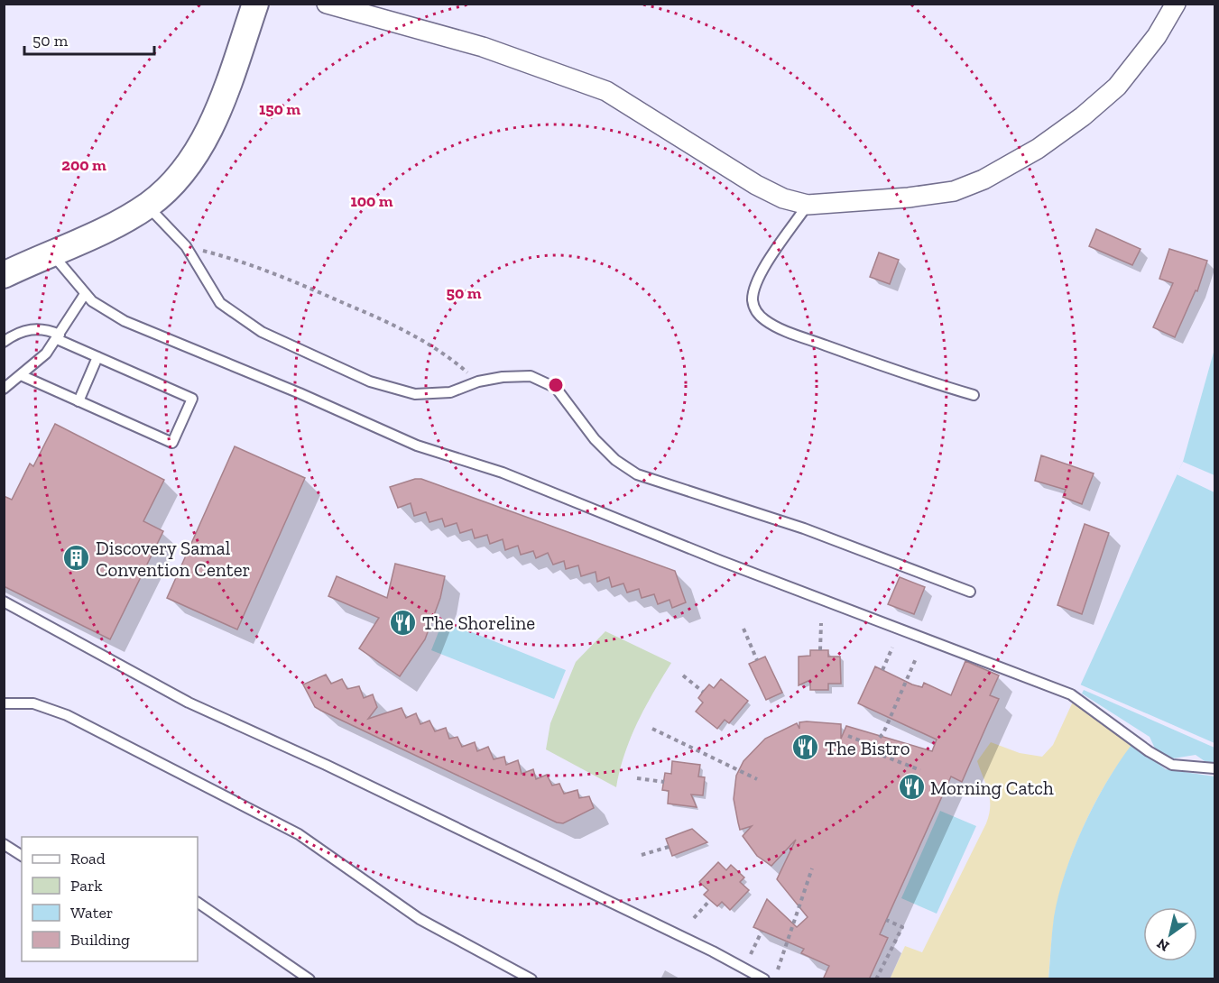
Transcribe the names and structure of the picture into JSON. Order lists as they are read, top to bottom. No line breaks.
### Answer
{"places":{"building":["Discovery Samal Convention Center"],"restaurant":["The Shoreline","The Bistro","Morning Catch"]},"legend":["Road","Park","Water","Building"],"scale_bar":"50 m","north":"bottom left","rings":["150 m","200 m","100 m","50 m"]}
